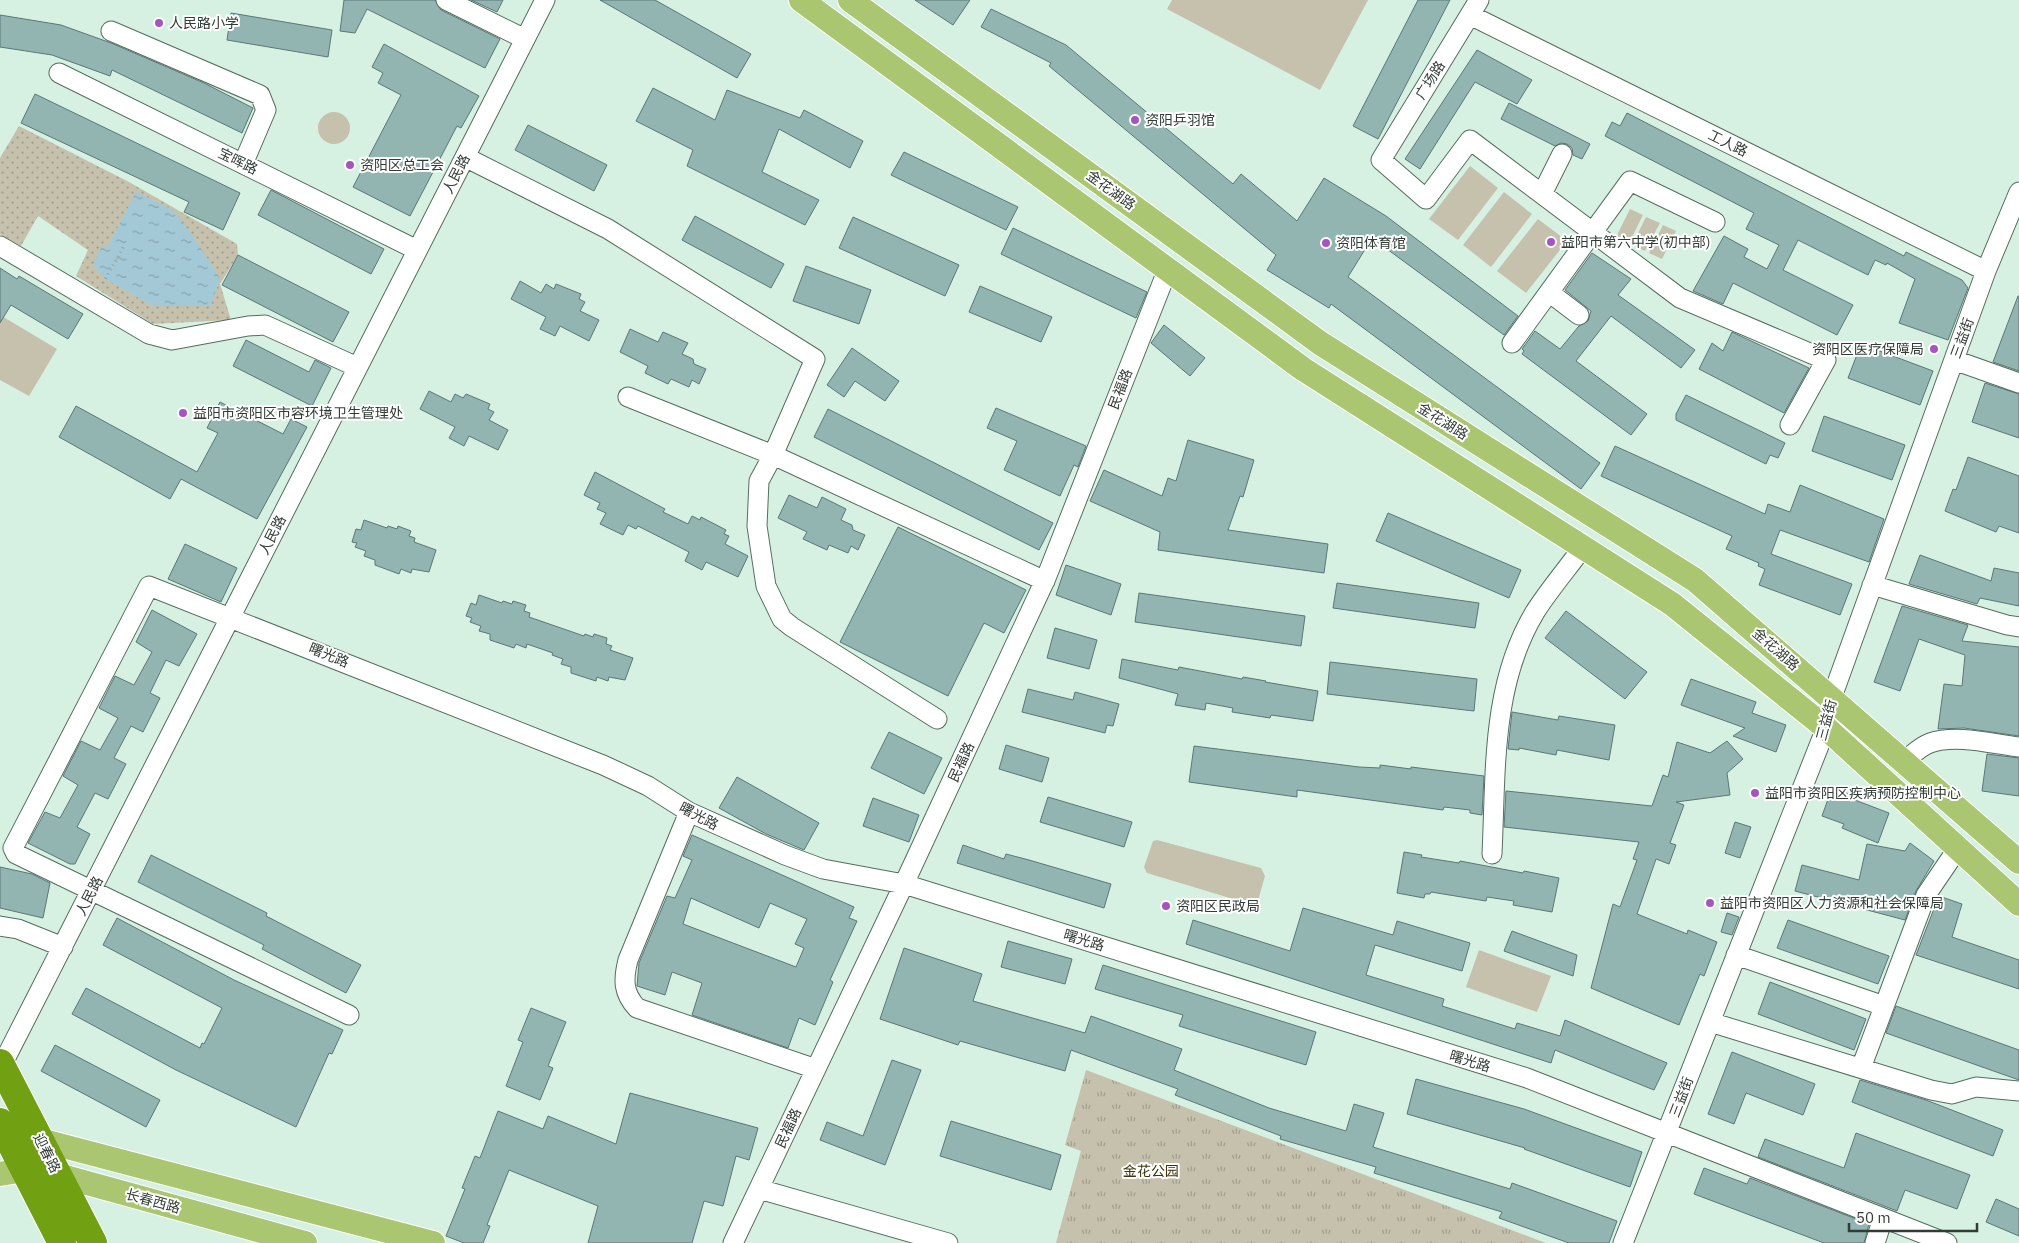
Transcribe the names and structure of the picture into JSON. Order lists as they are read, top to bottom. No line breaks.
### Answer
{"streets":{"highway":["迎春路"],"main road":["金花湖路","长春西路"],"street":["广场路","工人路","宝晖路","人民路","三益街","民福路","曙光路"]},"crossings":[["广场路","工人路"],["工人路","三益街"],["宝晖路","人民路"],["人民路","曙光路"],["人民路","迎春路"],["金花湖路","三益街"],["三益街","曙光路"],["民福路","曙光路"],["迎春路","长春西路"]],"parks":["金花公园"],"places":["人民路小学","资阳乒羽馆","资阳区总工会","益阳市第六中学(初中部)","资阳体育馆","资阳区医疗保障局","益阳市资阳区市容环境卫生管理处","益阳市资阳区疾病预防控制中心","益阳市资阳区人力资源和社会保障局","资阳区民政局"],"scale_bar":"50 m"}
